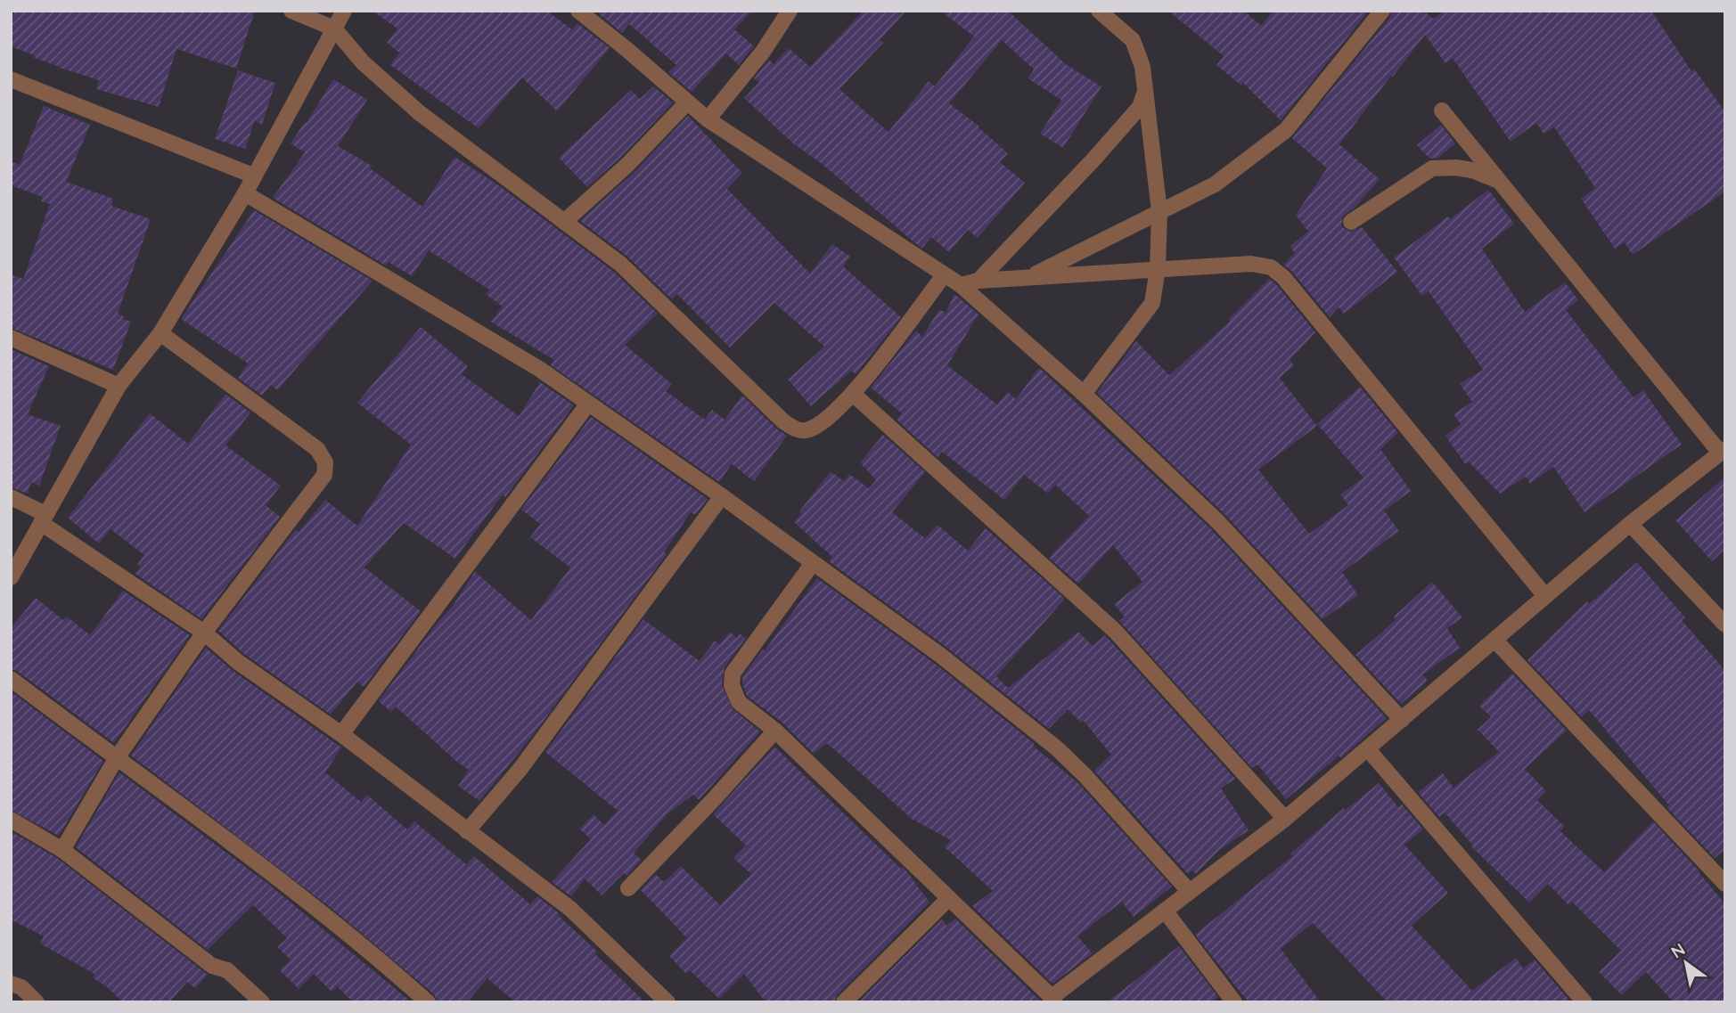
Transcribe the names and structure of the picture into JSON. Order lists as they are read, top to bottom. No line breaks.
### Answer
{"north":"top left"}
